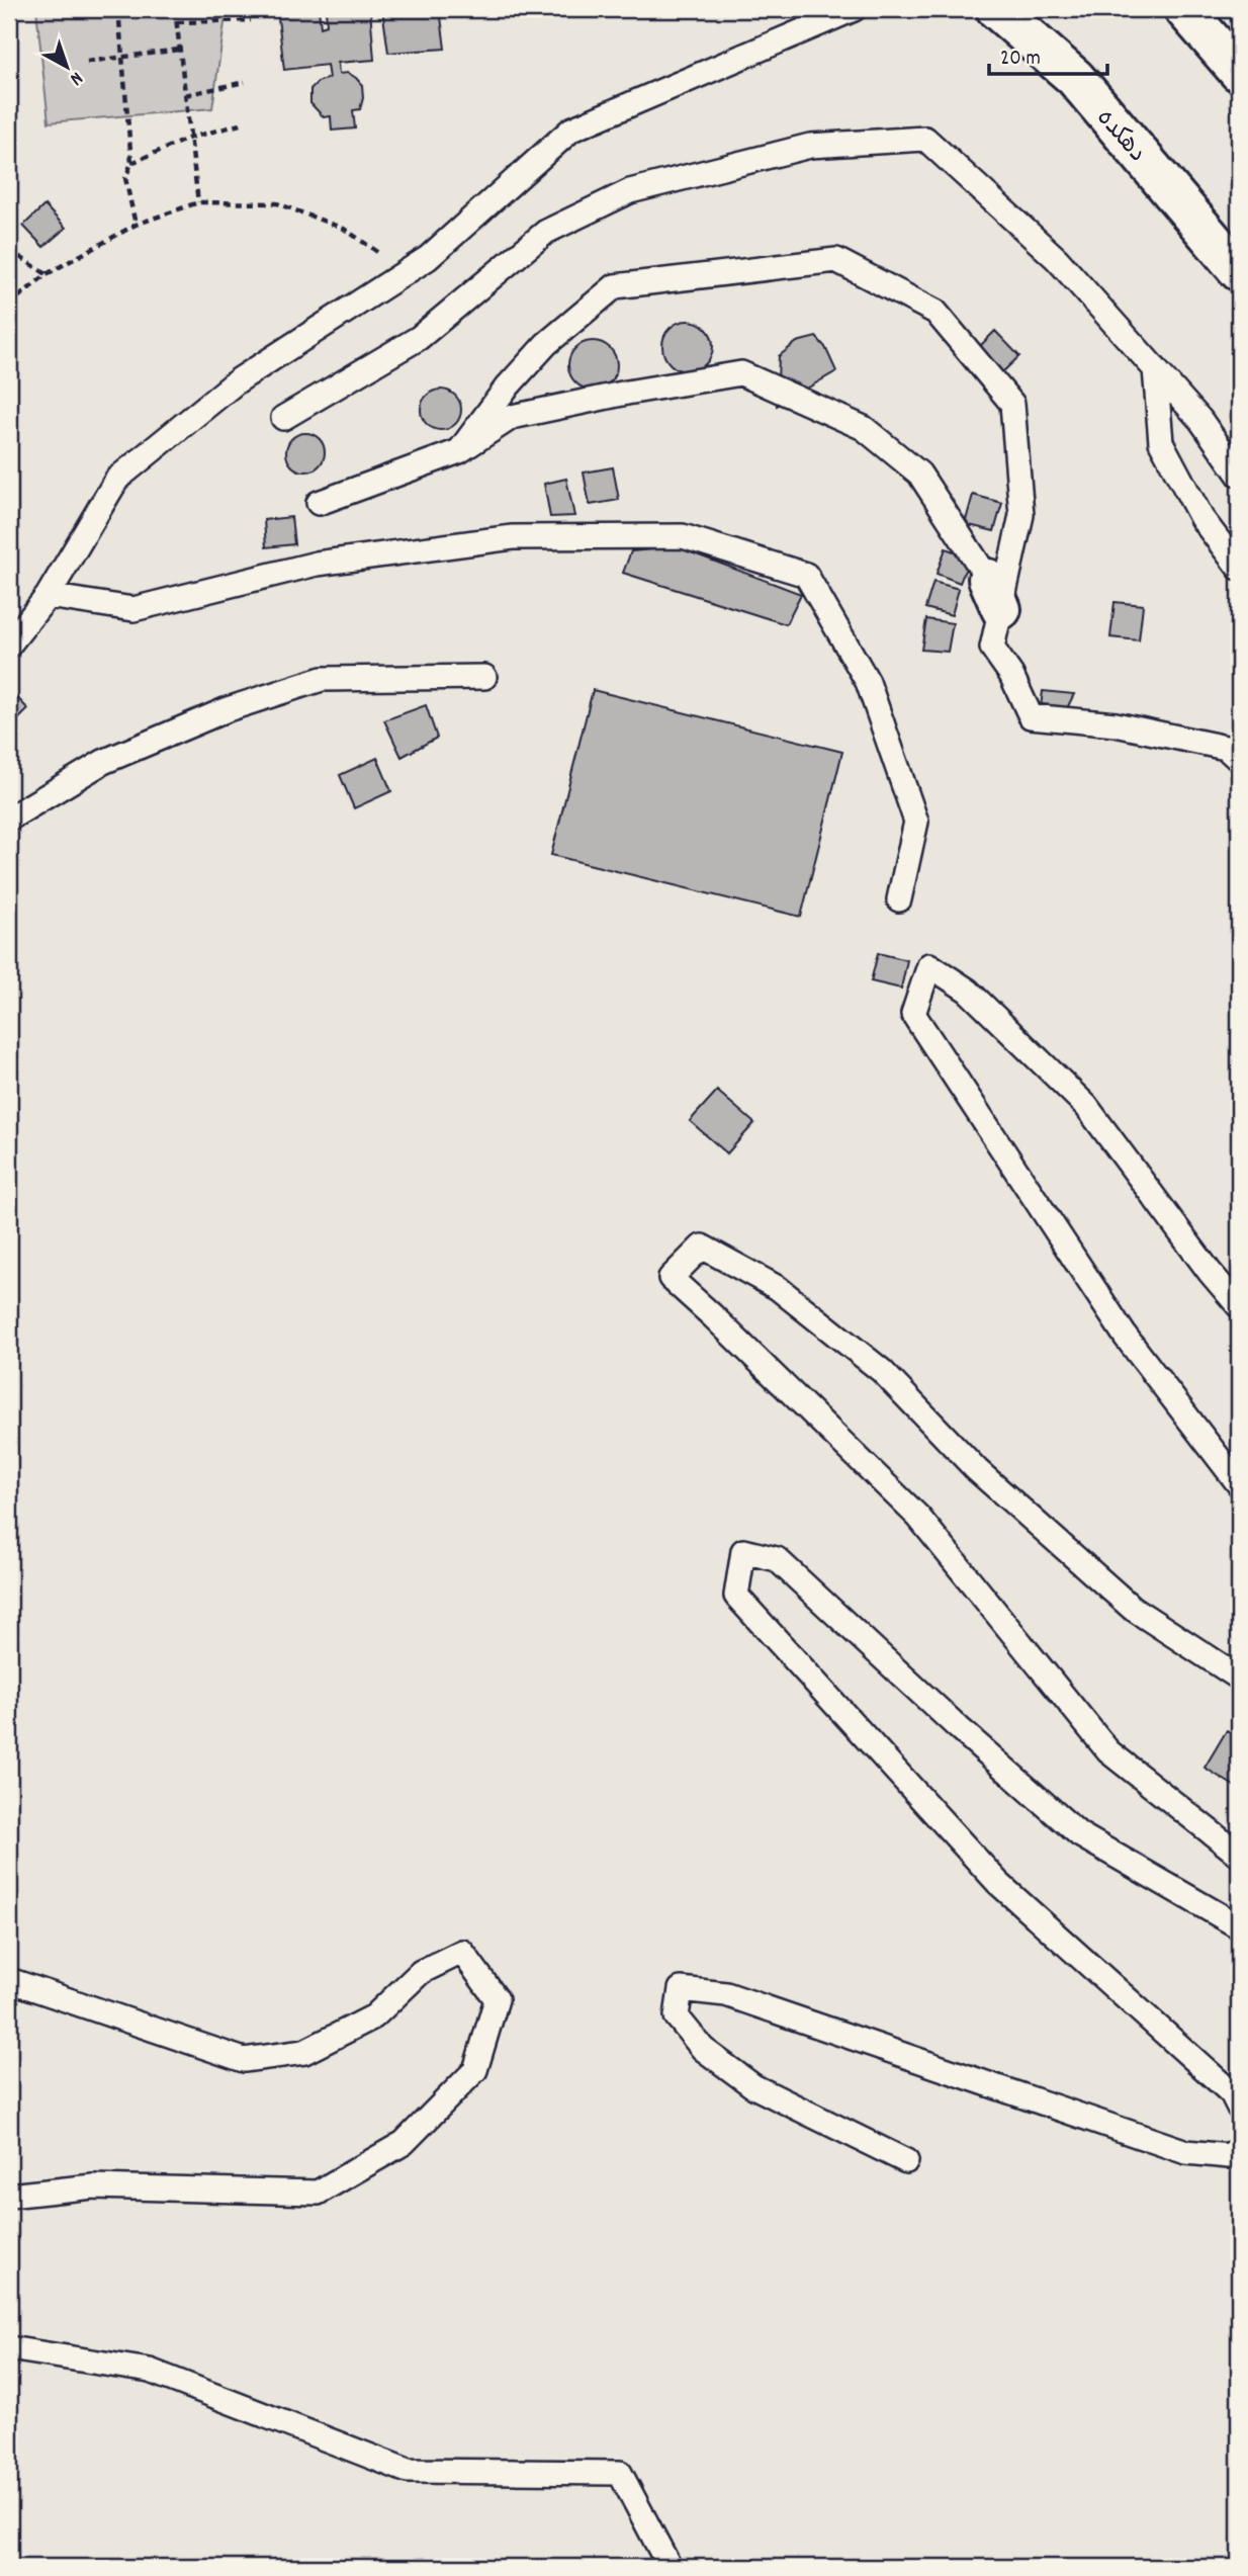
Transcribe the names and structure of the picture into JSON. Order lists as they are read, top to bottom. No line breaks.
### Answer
{"streets":{"street":["دهکده"]},"scale_bar":"20 m","north":"bottom right"}
